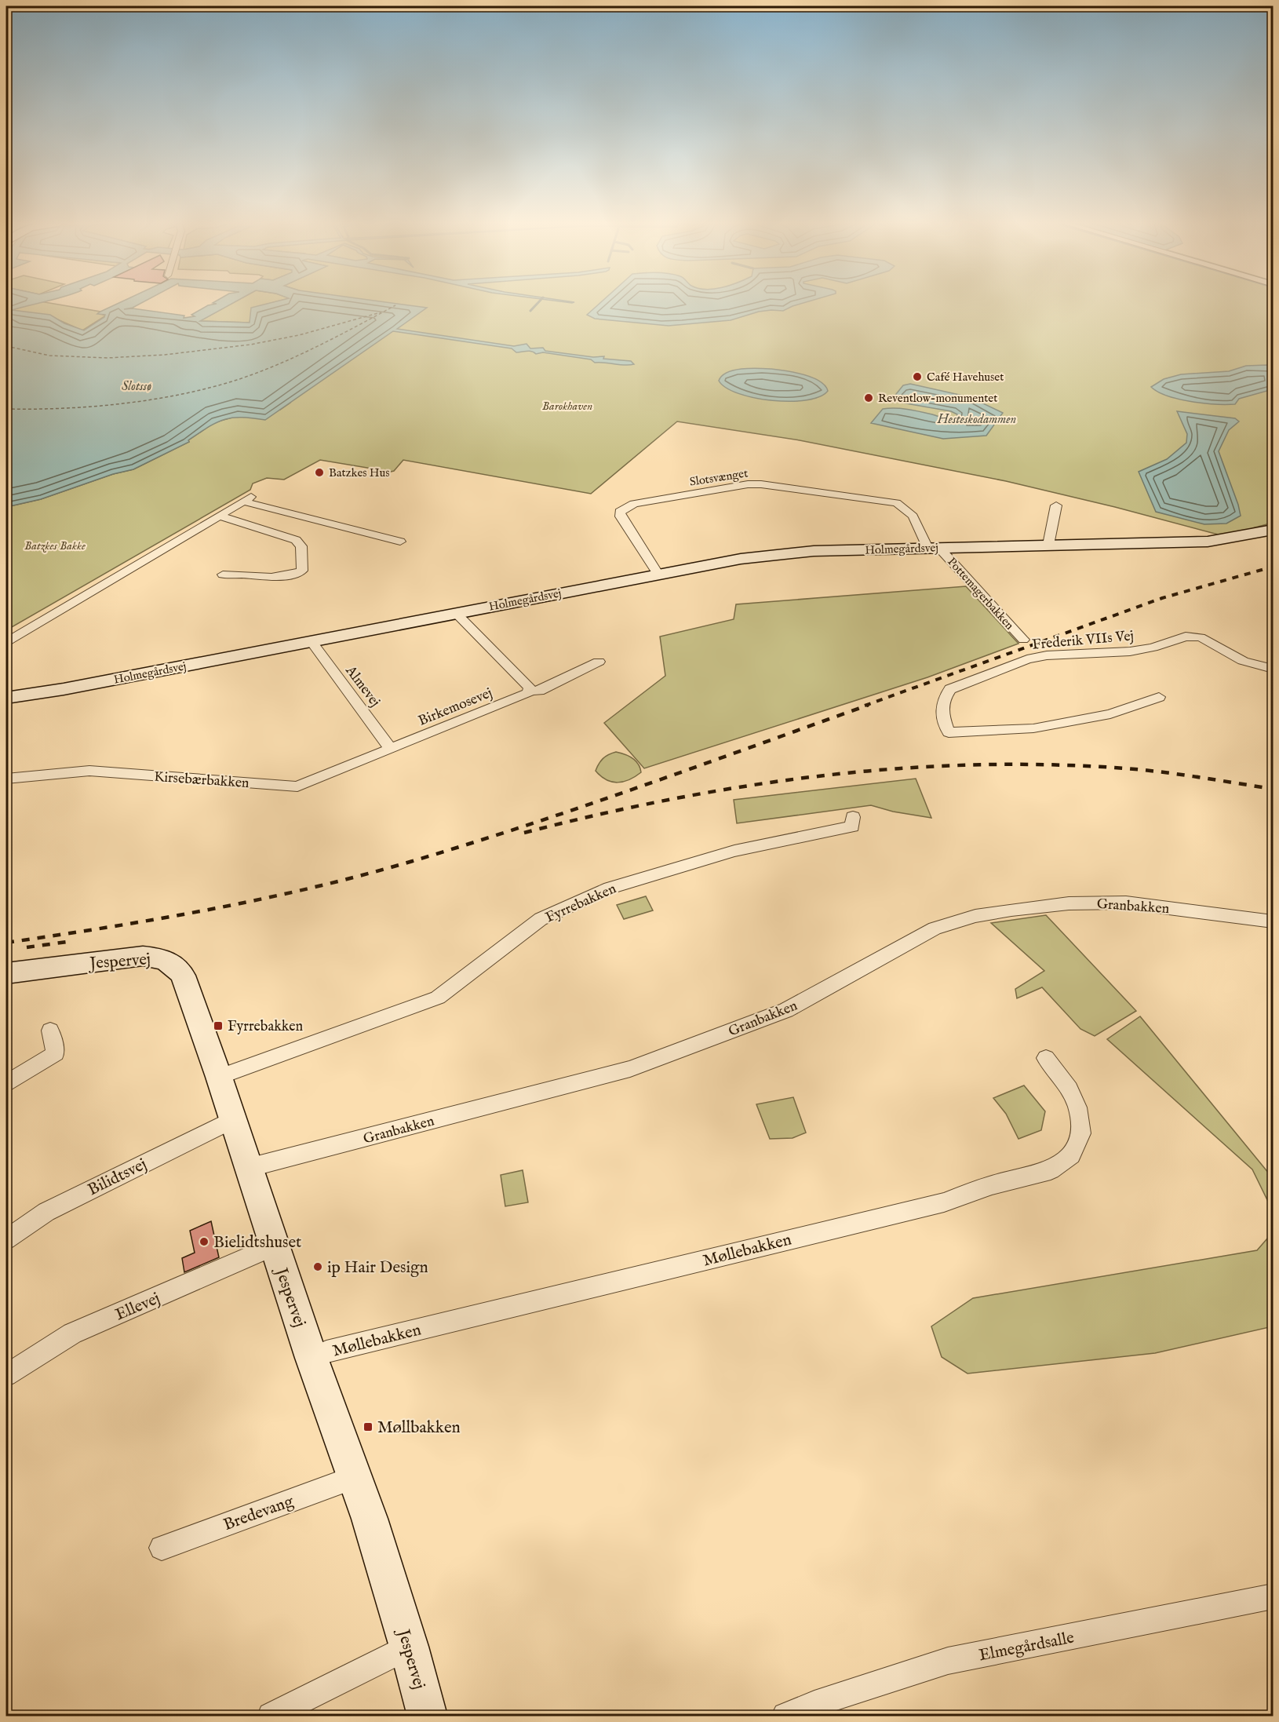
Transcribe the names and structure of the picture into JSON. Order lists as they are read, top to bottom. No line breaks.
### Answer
{"streets":{"street":["Slotsvænget","Holmegårdsvej","Pottemagerbakken","Frederik VIIs Vej","Almevej","Birkemosevej","Kirsebærbakken","Fyrrebakken","Granbakken","Jespervej","Bilidtsvej","Møllebakken","Ellevej","Bredevang","Elmegårdsalle"]},"crossings":[["Slotsvænget","Holmegårdsvej"],["Slotsvænget","Pottemagerbakken"],["Holmegårdsvej","Pottemagerbakken"],["Holmegårdsvej","Almevej"],["Almevej","Birkemosevej"],["Almevej","Kirsebærbakken"],["Birkemosevej","Kirsebærbakken"],["Fyrrebakken","Jespervej"],["Granbakken","Jespervej"],["Jespervej","Bilidtsvej"],["Jespervej","Møllebakken"],["Jespervej","Ellevej"],["Jespervej","Bredevang"]],"water":["Slotssø","Hesteskodammen"],"parks":["Barokhaven","Batzkes Bakke"],"places":{"other":["Café Havehuset","Reventlow-monumentet","Batzkes Hus","Bielidtshuset","ip Hair Design"],"transit":["Fyrrebakken","Møllbakken"]}}
